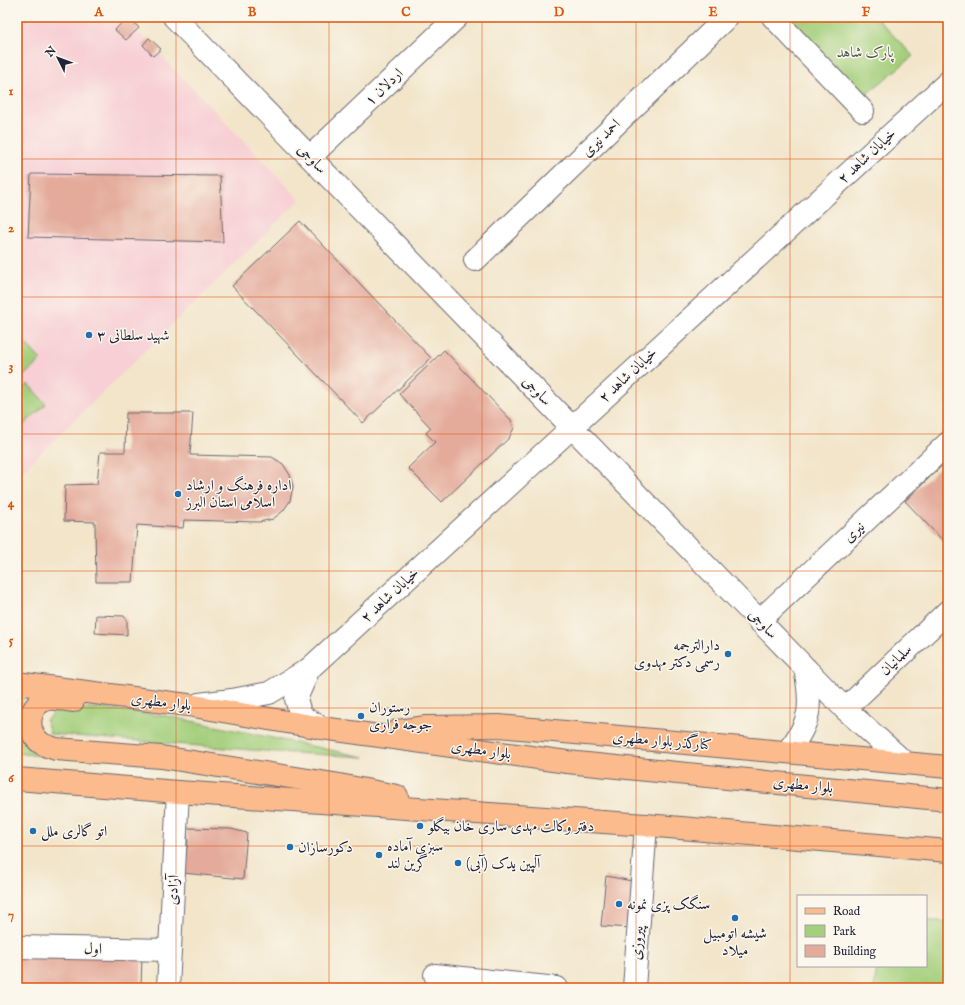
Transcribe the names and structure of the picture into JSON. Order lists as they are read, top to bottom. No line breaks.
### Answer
{"streets":{"main road":["بلوار مطهری","کنارگذر بلوار مطهری"],"street":["اردلان ۱","احمد نیری","خیابان شاهد ۲","ساوجی","نیری","سلمانیان","آزادی","پیروزی","اول"]},"crossings":[["اردلان ۱","ساوجی"],["خیابان شاهد ۲","ساوجی"],["ساوجی","نیری"],["ساوجی","سلمانیان"],["ساوجی","کنارگذر بلوار مطهری"],["بلوار مطهری","کنارگذر بلوار مطهری"],["آزادی","اول"]],"parks":["پارک شاهد"],"places":["شهید سلطانی ۳","اداره فرهنگ و ارشاد اسلامی استان البرز","دارالترجمه رسمی دکتر مهدوی","رستوران جوجه فراری","دفتر وکالت مهدی ساری خان بیگلو","اتو گالری ملل","دکورسازان","سبزی آماده گرین لند","آلپین یدک (آبی)","سنگک پزی نمونه","شیشه اتومبیل میلاد"],"legend":["Road","Park","Building"],"north":"top left","grid":{"columns":["A","B","C","D","E","F"],"rows":["1","2","3","4","5","6","7"]}}
